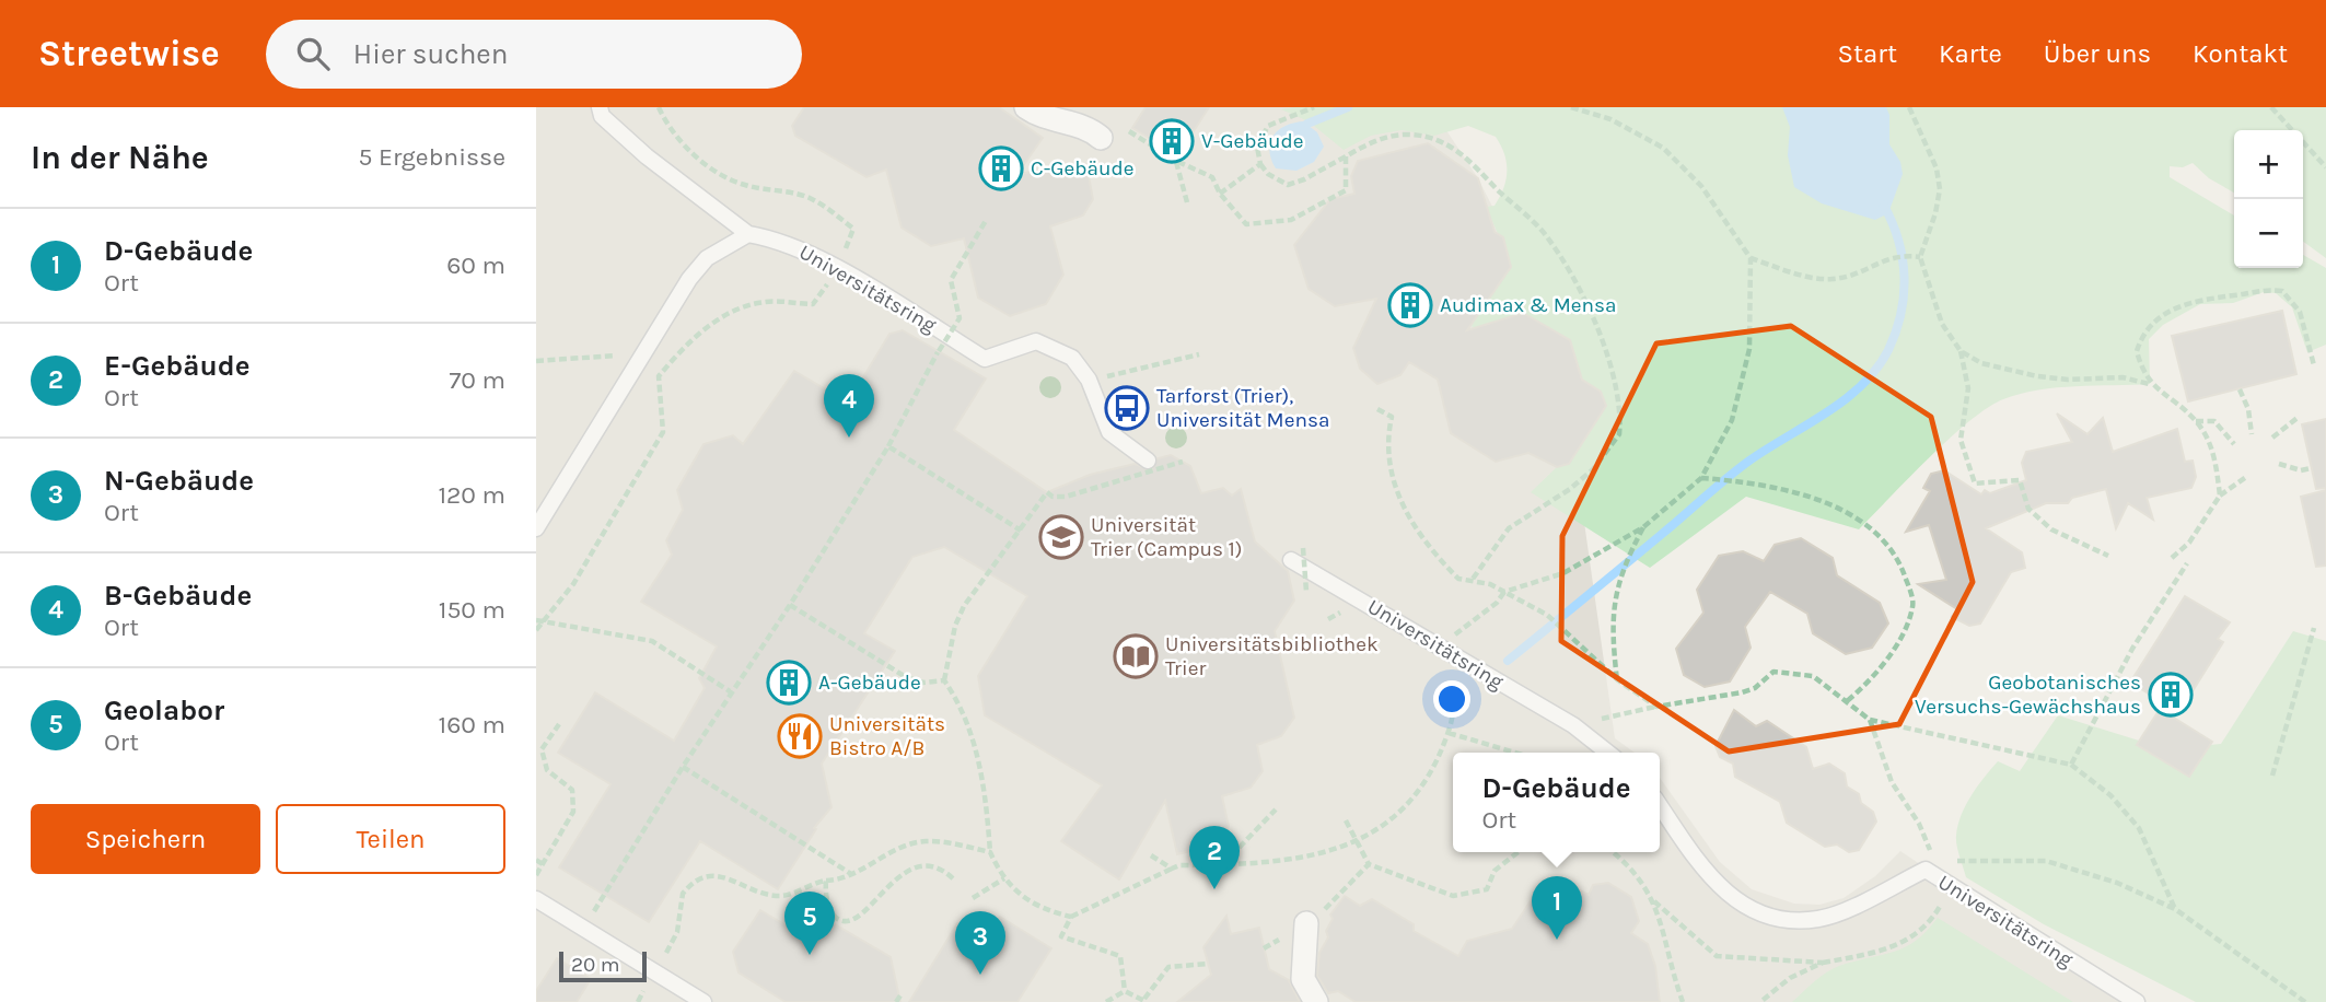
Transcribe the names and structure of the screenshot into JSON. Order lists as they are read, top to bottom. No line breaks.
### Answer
{"streets":{"lane":["Universitätsring"]},"places":{"building":["V-Gebäude","C-Gebäude","Audimax & Mensa","A-Gebäude","Geobotanisches Versuchs-Gewächshaus"],"bus stop":["Tarforst (Trier), Universität Mensa"],"school or university":["Universität Trier (Campus 1)"],"library":["Universitätsbibliothek Trier"],"restaurant":["Universitäts Bistro A/B"]},"scale_bar":"20 m","page":{"header":"Streetwise","search":"Hier suchen","nav":["Start","Karte","Über uns","Kontakt"],"heading":["In der Nähe","5 Ergebnisse"],"map_buttons":["+","−"],"list":[{"mark":"1","name":"D-Gebäude","note":"Ort","value":"60 m"},{"mark":"2","name":"E-Gebäude","note":"Ort","value":"70 m"},{"mark":"3","name":"N-Gebäude","note":"Ort","value":"120 m"},{"mark":"4","name":"B-Gebäude","note":"Ort","value":"150 m"},{"mark":"5","name":"Geolabor","note":"Ort","value":"160 m"}],"pins":["4","2","1","5","3"],"popup":["D-Gebäude","Ort"],"buttons":["Speichern","Teilen"],"scale":"20 m"}}
